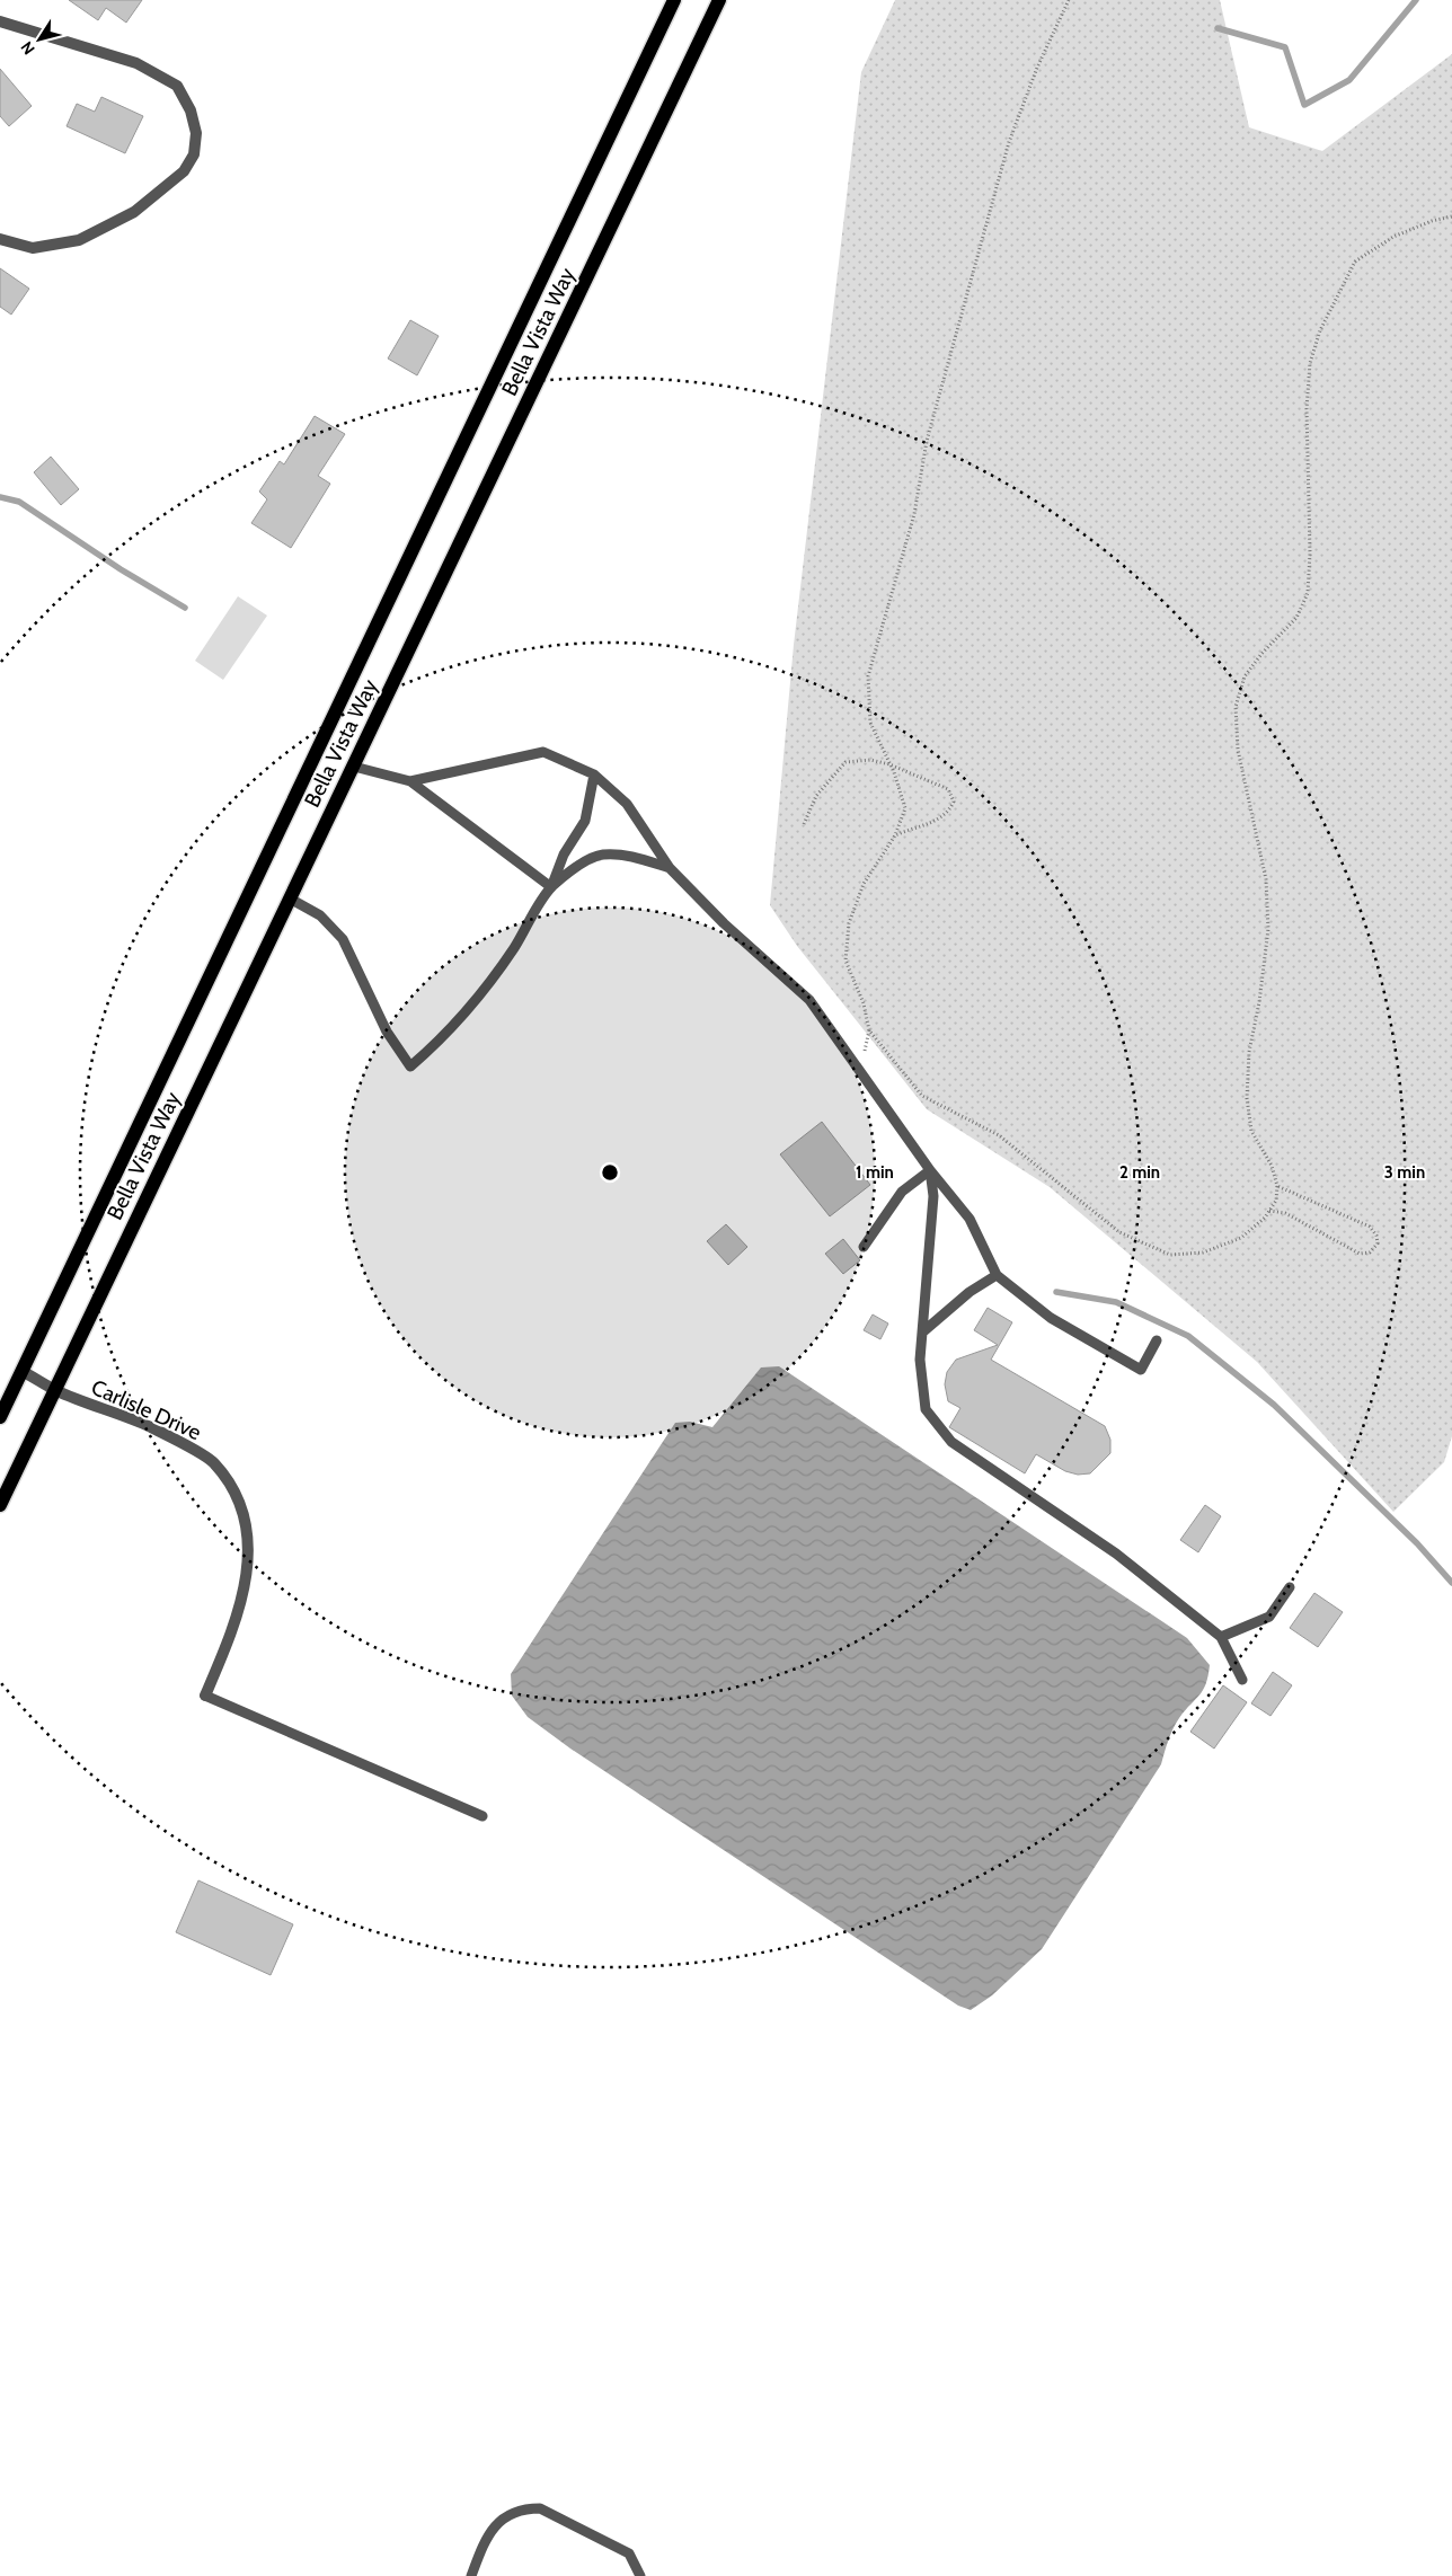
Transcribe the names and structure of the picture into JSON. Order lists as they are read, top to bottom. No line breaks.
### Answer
{"streets":{"main road":["Bella Vista Way"],"street":["Carlisle Drive"]},"crossings":[["Bella Vista Way","Carlisle Drive"]],"north":"bottom left","rings":["1 min","2 min","3 min"]}
